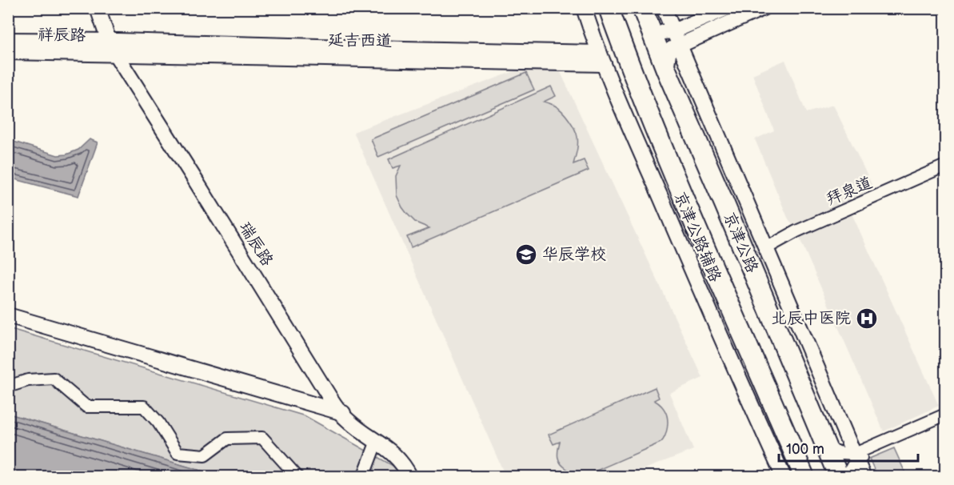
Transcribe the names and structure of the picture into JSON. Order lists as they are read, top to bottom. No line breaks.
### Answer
{"streets":{"highway":["京津公路"],"street":["祥辰路","延吉西道","拜泉道","京津公路辅路","瑞辰路"]},"crossings":[["祥辰路","延吉西道"],["祥辰路","瑞辰路"],["延吉西道","京津公路辅路"],["延吉西道","瑞辰路"]],"places":{"school or university":["华辰学校"],"hospital":["北辰中医院"]},"scale_bar":"100 m"}
